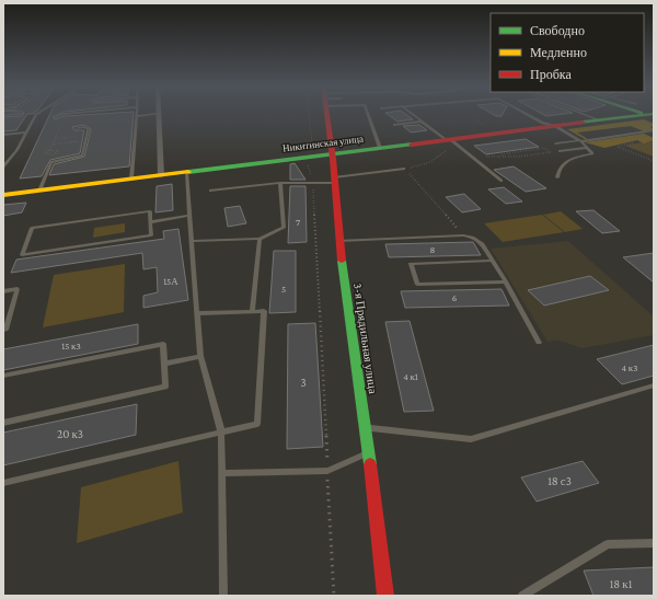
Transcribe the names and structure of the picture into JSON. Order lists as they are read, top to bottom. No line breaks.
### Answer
{"streets":{"street":["Никитинская улица","3-я Прядильная улица"]},"crossings":[["Никитинская улица","3-я Прядильная улица"]],"house_numbers":["7","8","15А","5","6","15 к3","4 к3","4 к1","3","20 к3","18 с3","18 к1"],"legend":["Свободно","Медленно","Пробка"]}
